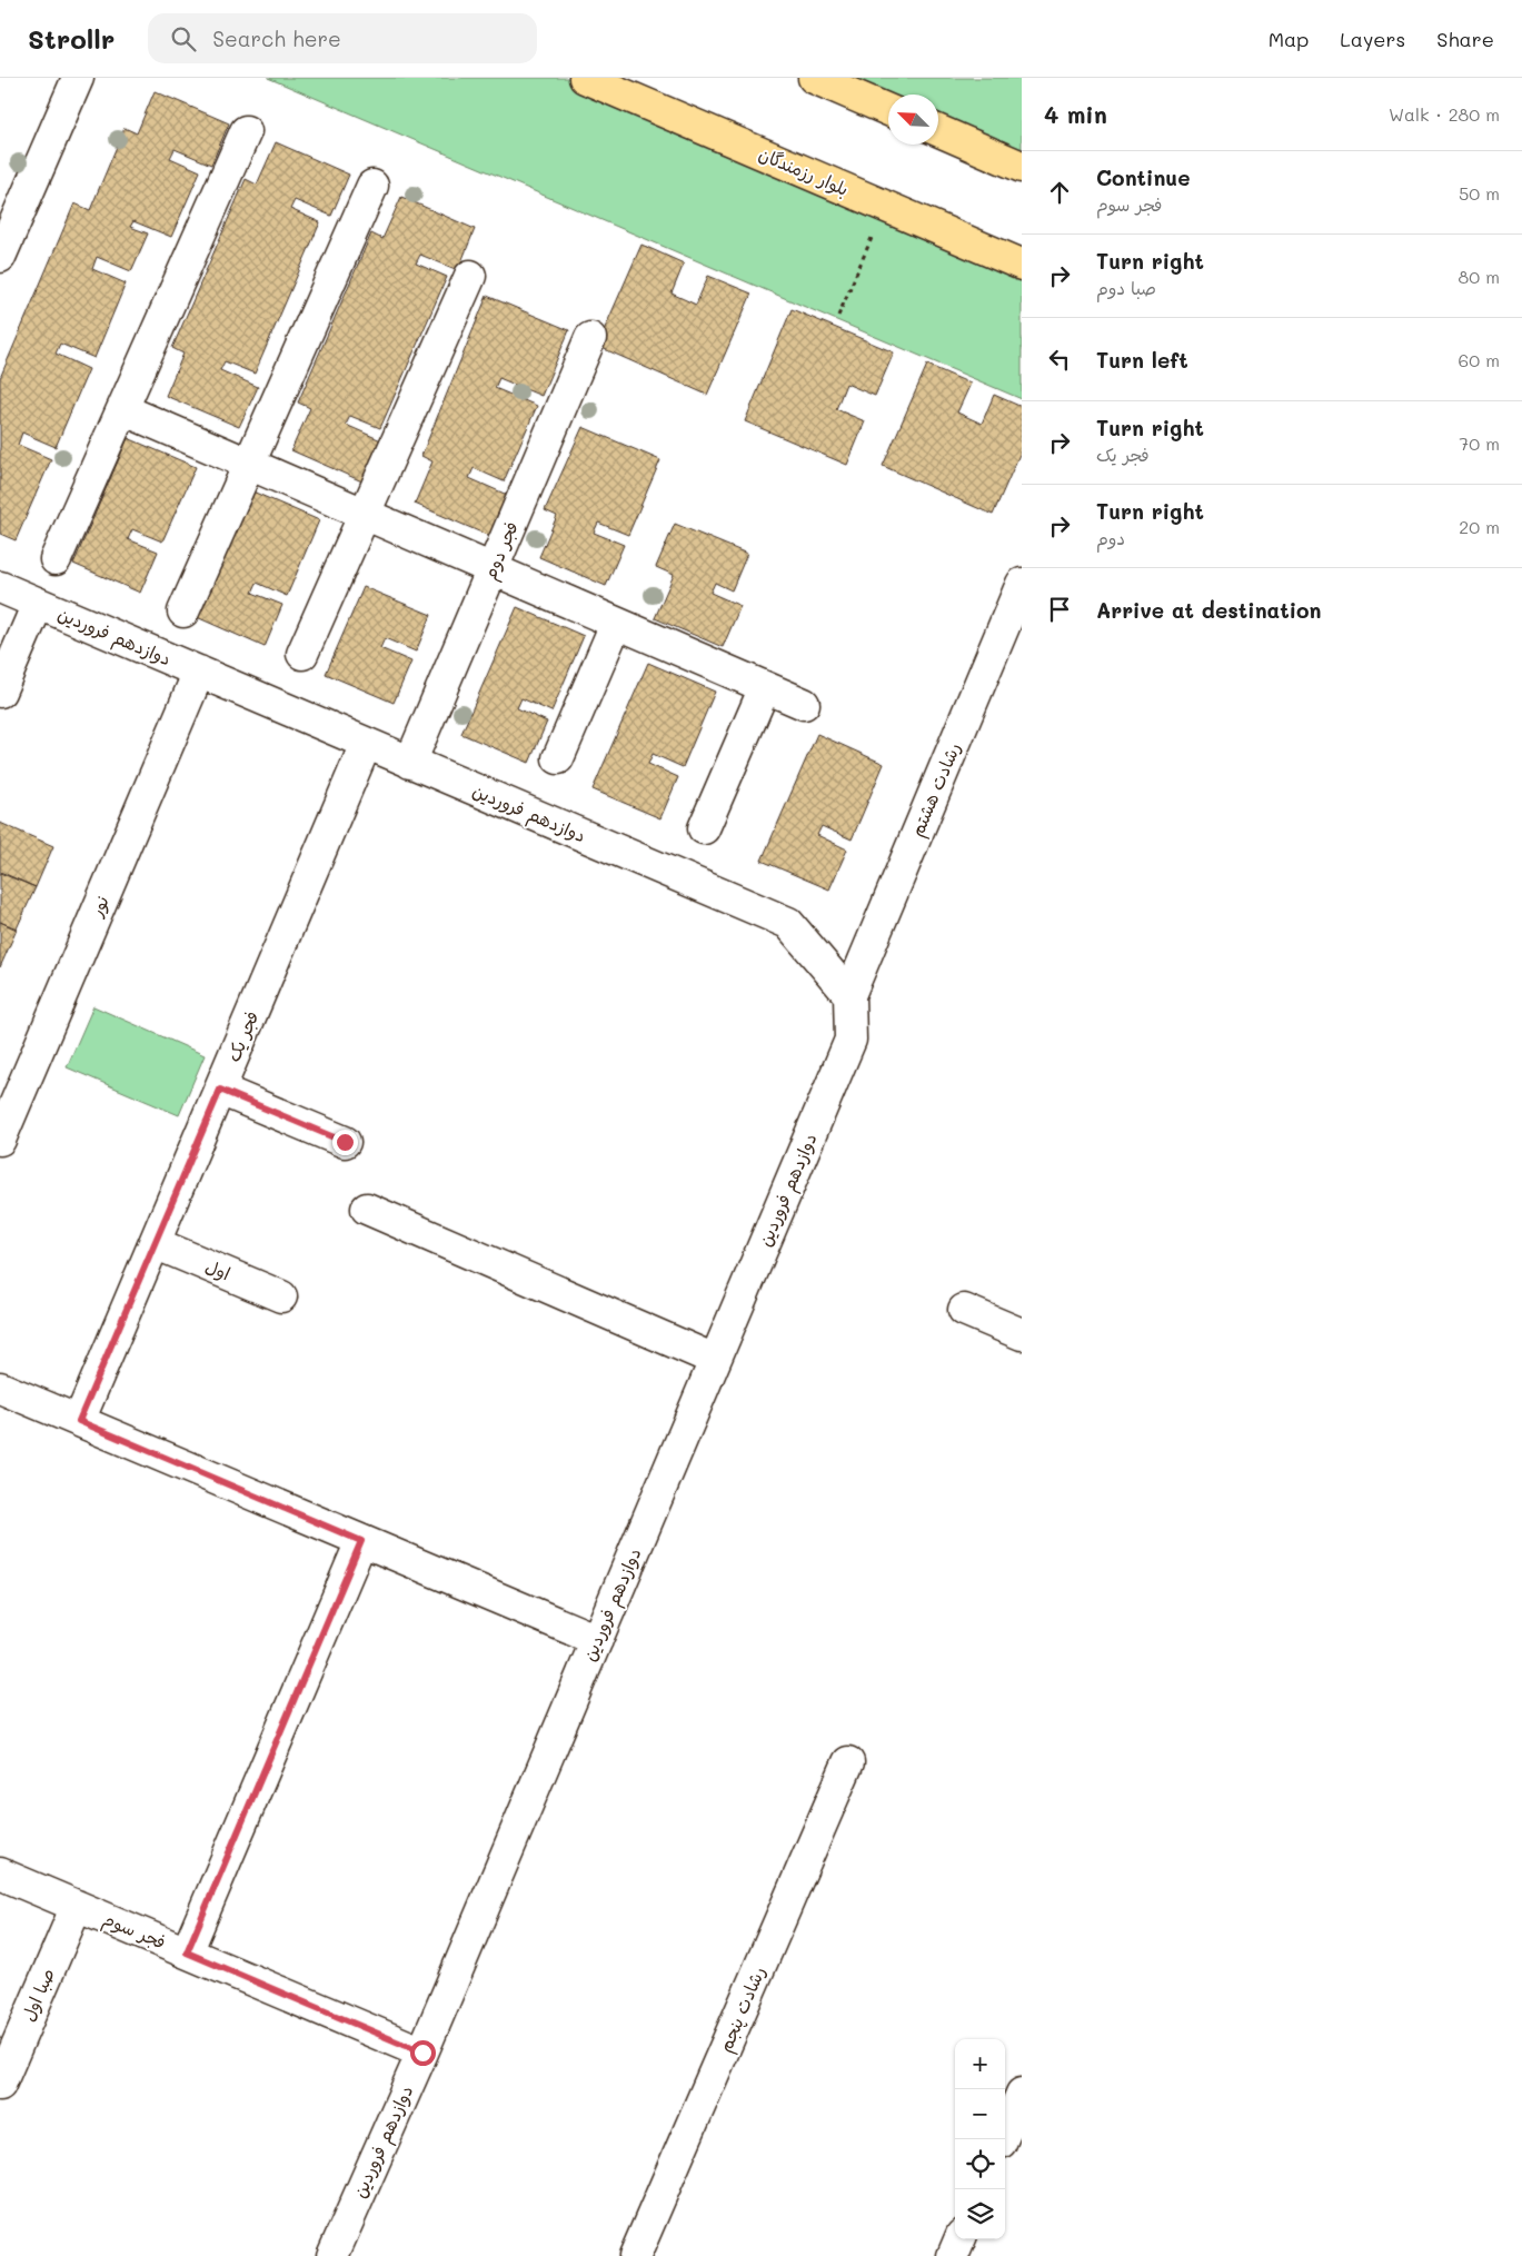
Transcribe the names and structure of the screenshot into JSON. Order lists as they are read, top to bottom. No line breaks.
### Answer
{"streets":{"main road":["بلوار رزمندگان"],"street":["فجر دوم","دوازدهم فروردین","رشادت هشتم","نور","فجر یک","اول","فجر سوم","صبا اول","رشادت پنجم"]},"crossings":[["فجر دوم","دوازدهم فروردین"],["دوازدهم فروردین","رشادت هشتم"],["دوازدهم فروردین","نور"],["دوازدهم فروردین","فجر یک"],["دوازدهم فروردین","فجر سوم"],["فجر یک","اول"],["فجر سوم","صبا اول"]],"north":"top left","page":{"header":"Strollr","search":"Search here","nav":["Map","Layers","Share"],"heading":["4 min","Walk · 280 m"],"list":[["Continue","فجر سوم","50 m"],["Turn right","صبا دوم","80 m"],["Turn left","60 m"],["Turn right","فجر یک","70 m"],["Turn right","دوم","20 m"],"Arrive at destination"],"map_buttons":["+","−"]}}
